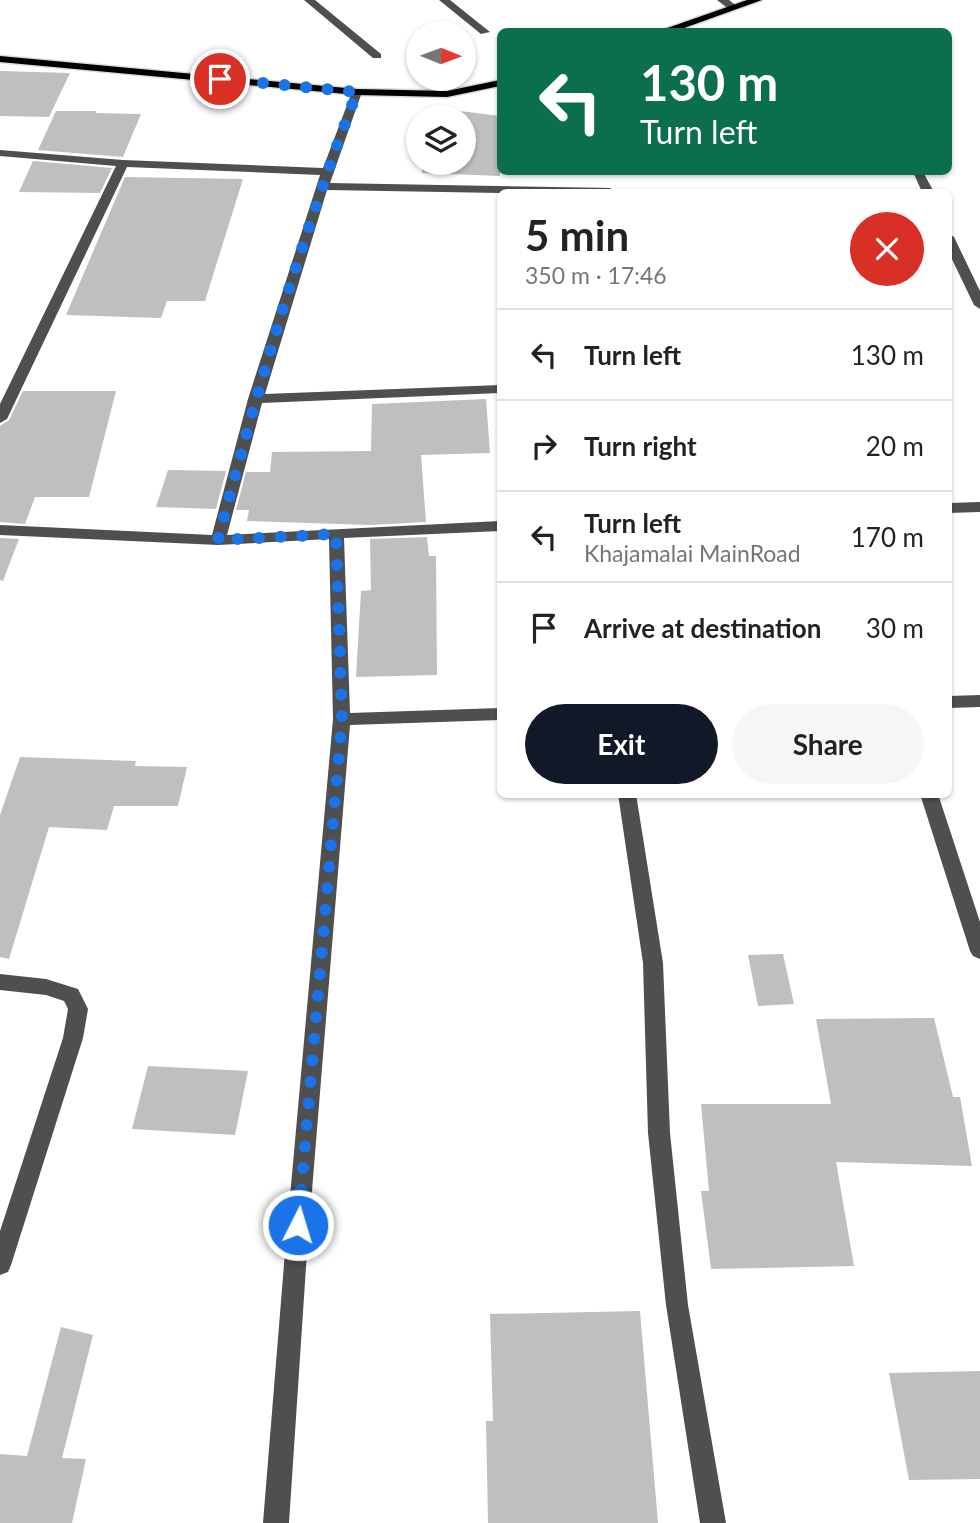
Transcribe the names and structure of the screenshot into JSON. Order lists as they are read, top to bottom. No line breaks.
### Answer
{"north":"right","page":{"turn":["130 m","Turn left"],"heading":["5 min","350 m · 17:46"],"list":[{"name":"Turn left","value":"130 m"},{"name":"Turn right","value":"20 m"},{"name":"Turn left","note":"Khajamalai MainRoad","value":"170 m"},{"name":"Arrive at destination","value":"30 m"}],"buttons":["Exit","Share"]}}
